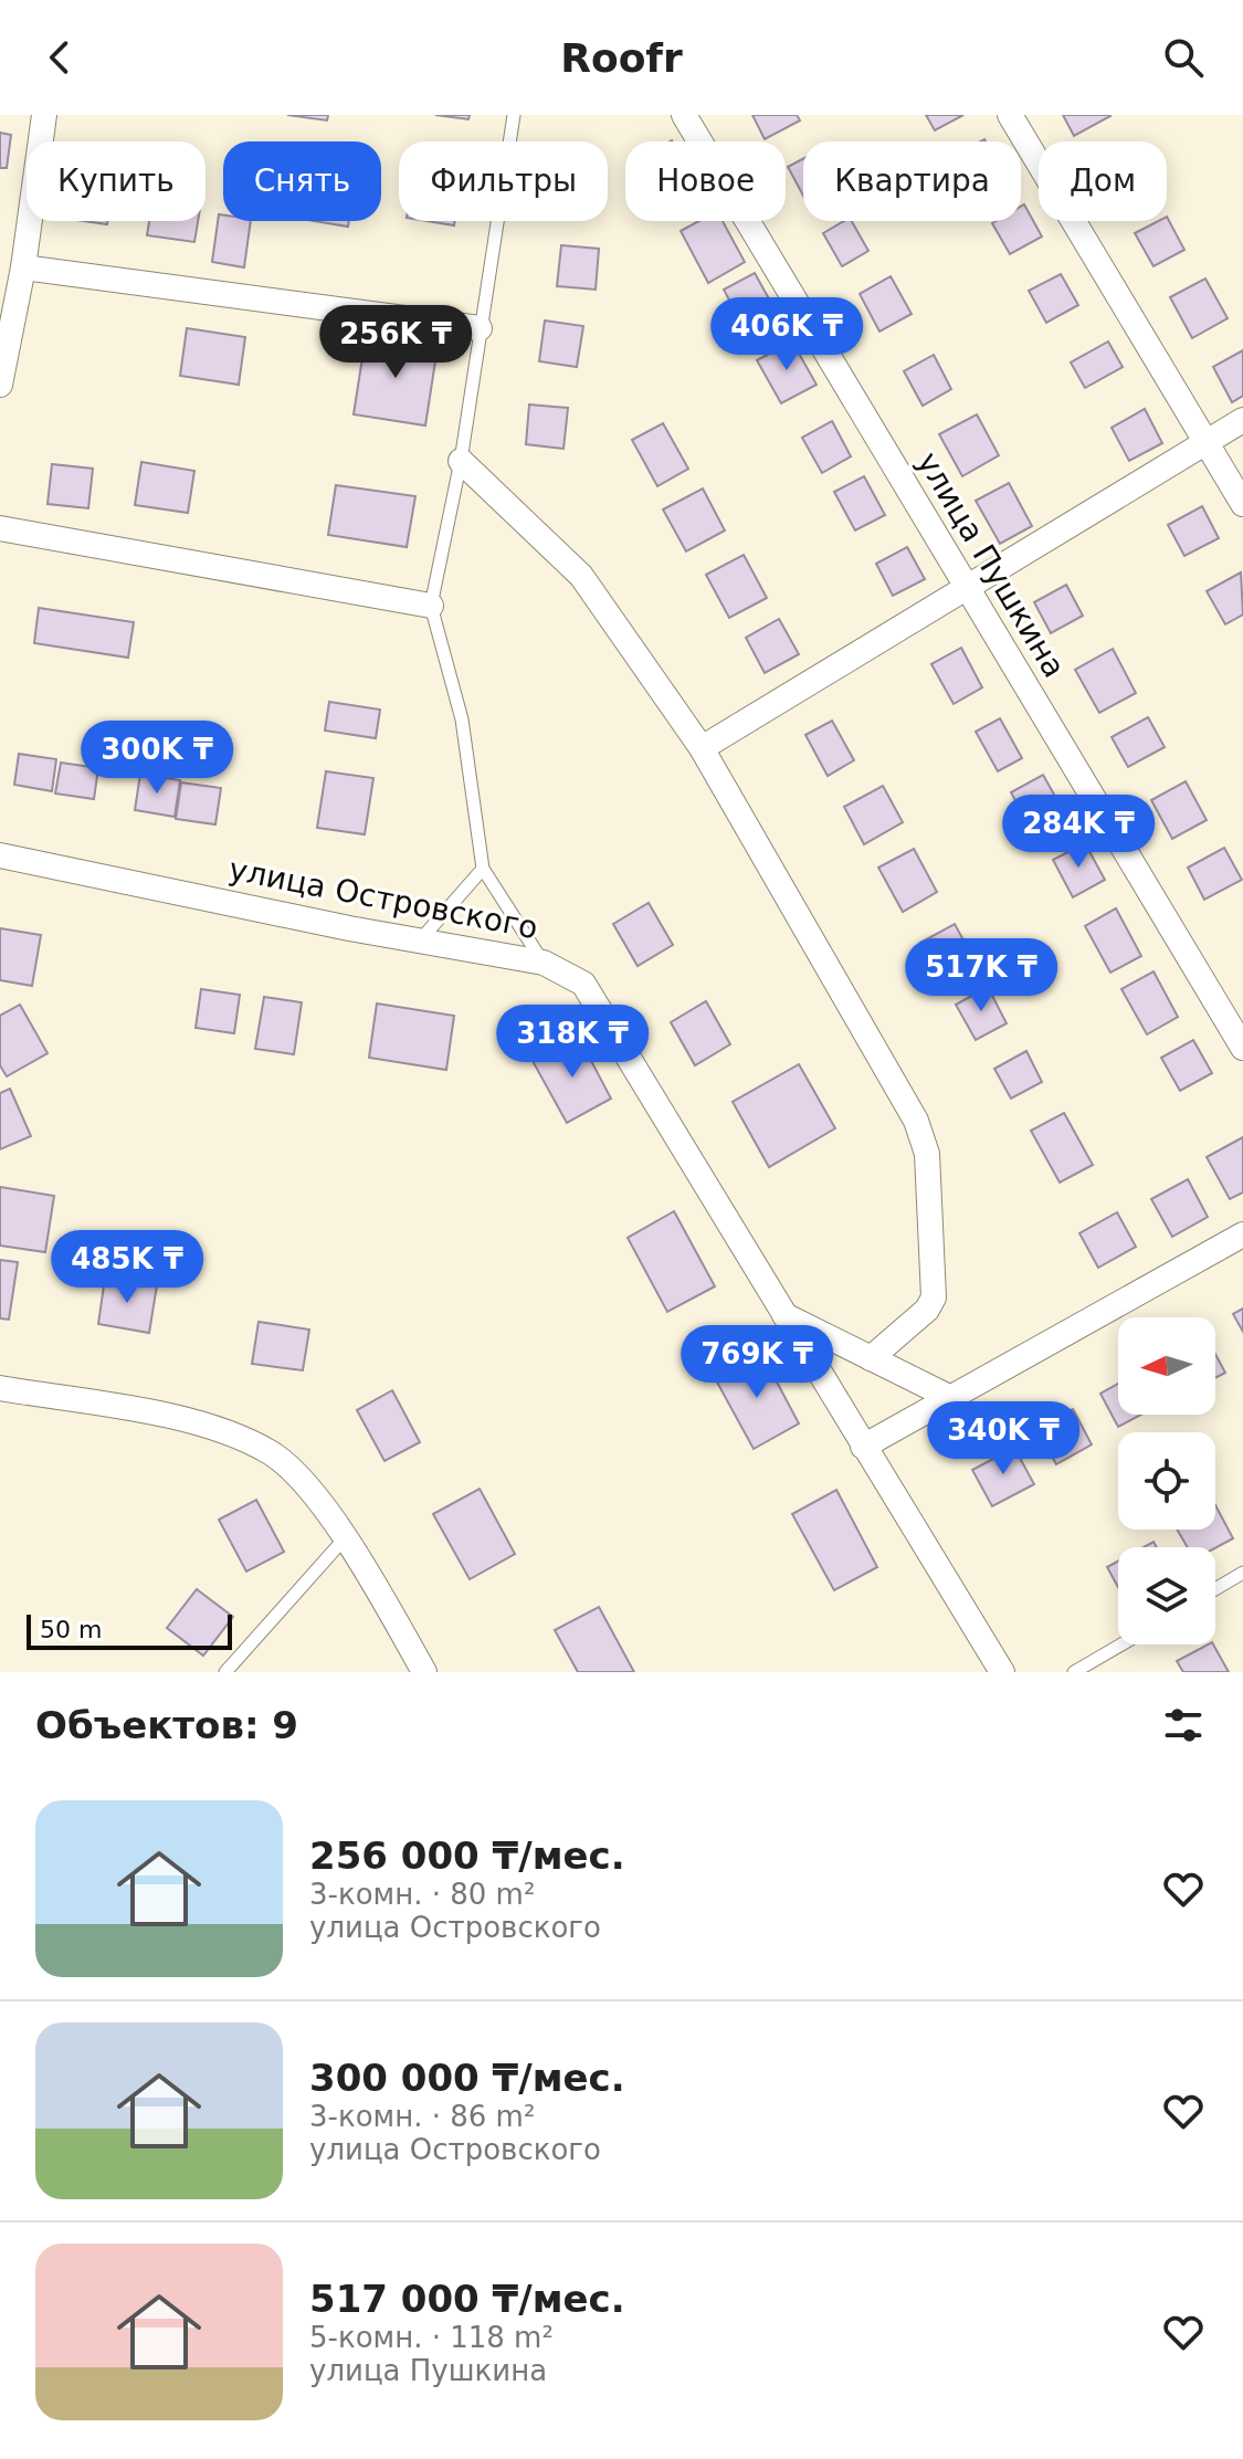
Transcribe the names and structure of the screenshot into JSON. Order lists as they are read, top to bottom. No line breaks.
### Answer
{"streets":{"street":["улица Пушкина","улица Островского"]},"scale_bar":"50 m","north":"left","page":{"header":"Roofr","chip":["Купить","Снять","Фильтры","Новое","Квартира","Дом"],"price":["406K ₸","256K ₸","300K ₸","284K ₸","517K ₸","318K ₸","485K ₸","769K ₸","340K ₸"],"scale":"50 m","heading":"Объектов: 9","list":[{"name":"256 000 ₸/мес.","note":"3-комн. · 80 m² · улица Островского"},{"name":"300 000 ₸/мес.","note":"3-комн. · 86 m² · улица Островского"},{"name":"517 000 ₸/мес.","note":"5-комн. · 118 m² · улица Пушкина"}]}}
